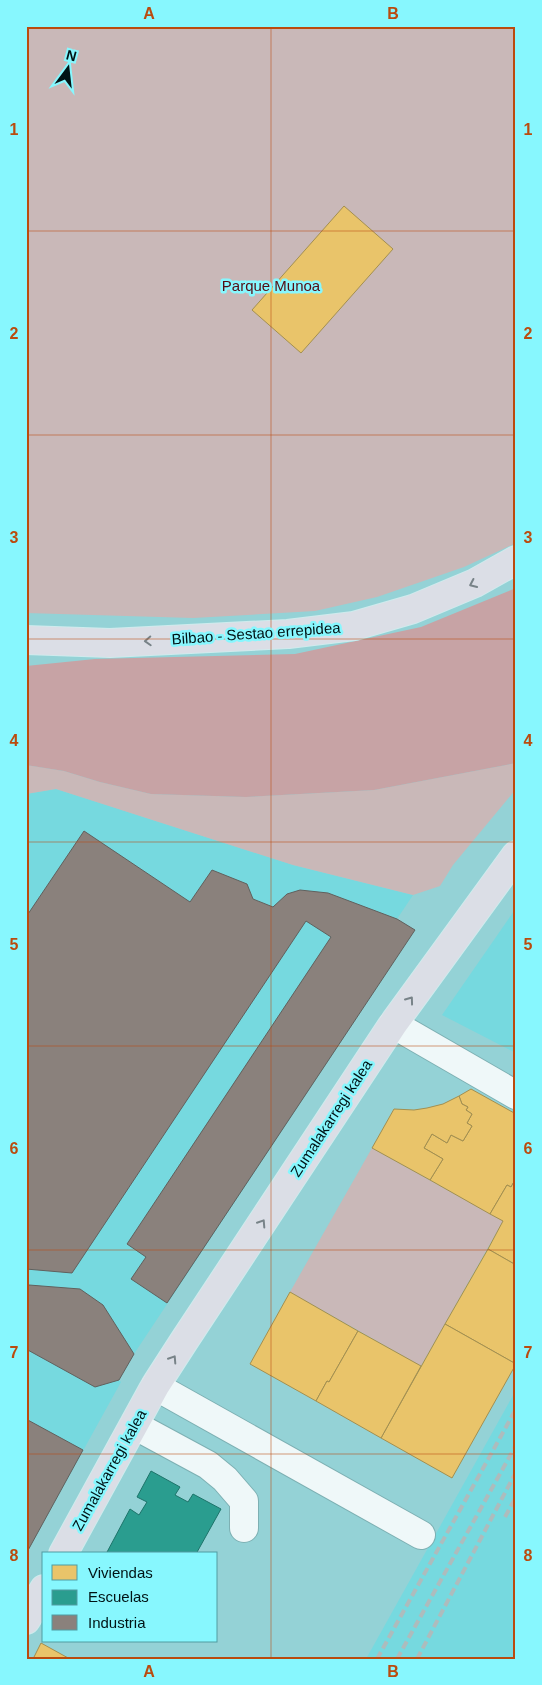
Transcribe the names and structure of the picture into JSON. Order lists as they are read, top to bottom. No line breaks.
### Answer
{"streets":{"main road":["Bilbao - Sestao errepidea","Zumalakarregi kalea"]},"one_way":["Bilbao - Sestao errepidea","Zumalakarregi kalea"],"parks":["Parque Munoa"],"legend":["Viviendas","Escuelas","Industria"],"north":"top","grid":{"columns":["A","B"],"rows":["1","2","3","4","5","6","7","8"]}}
